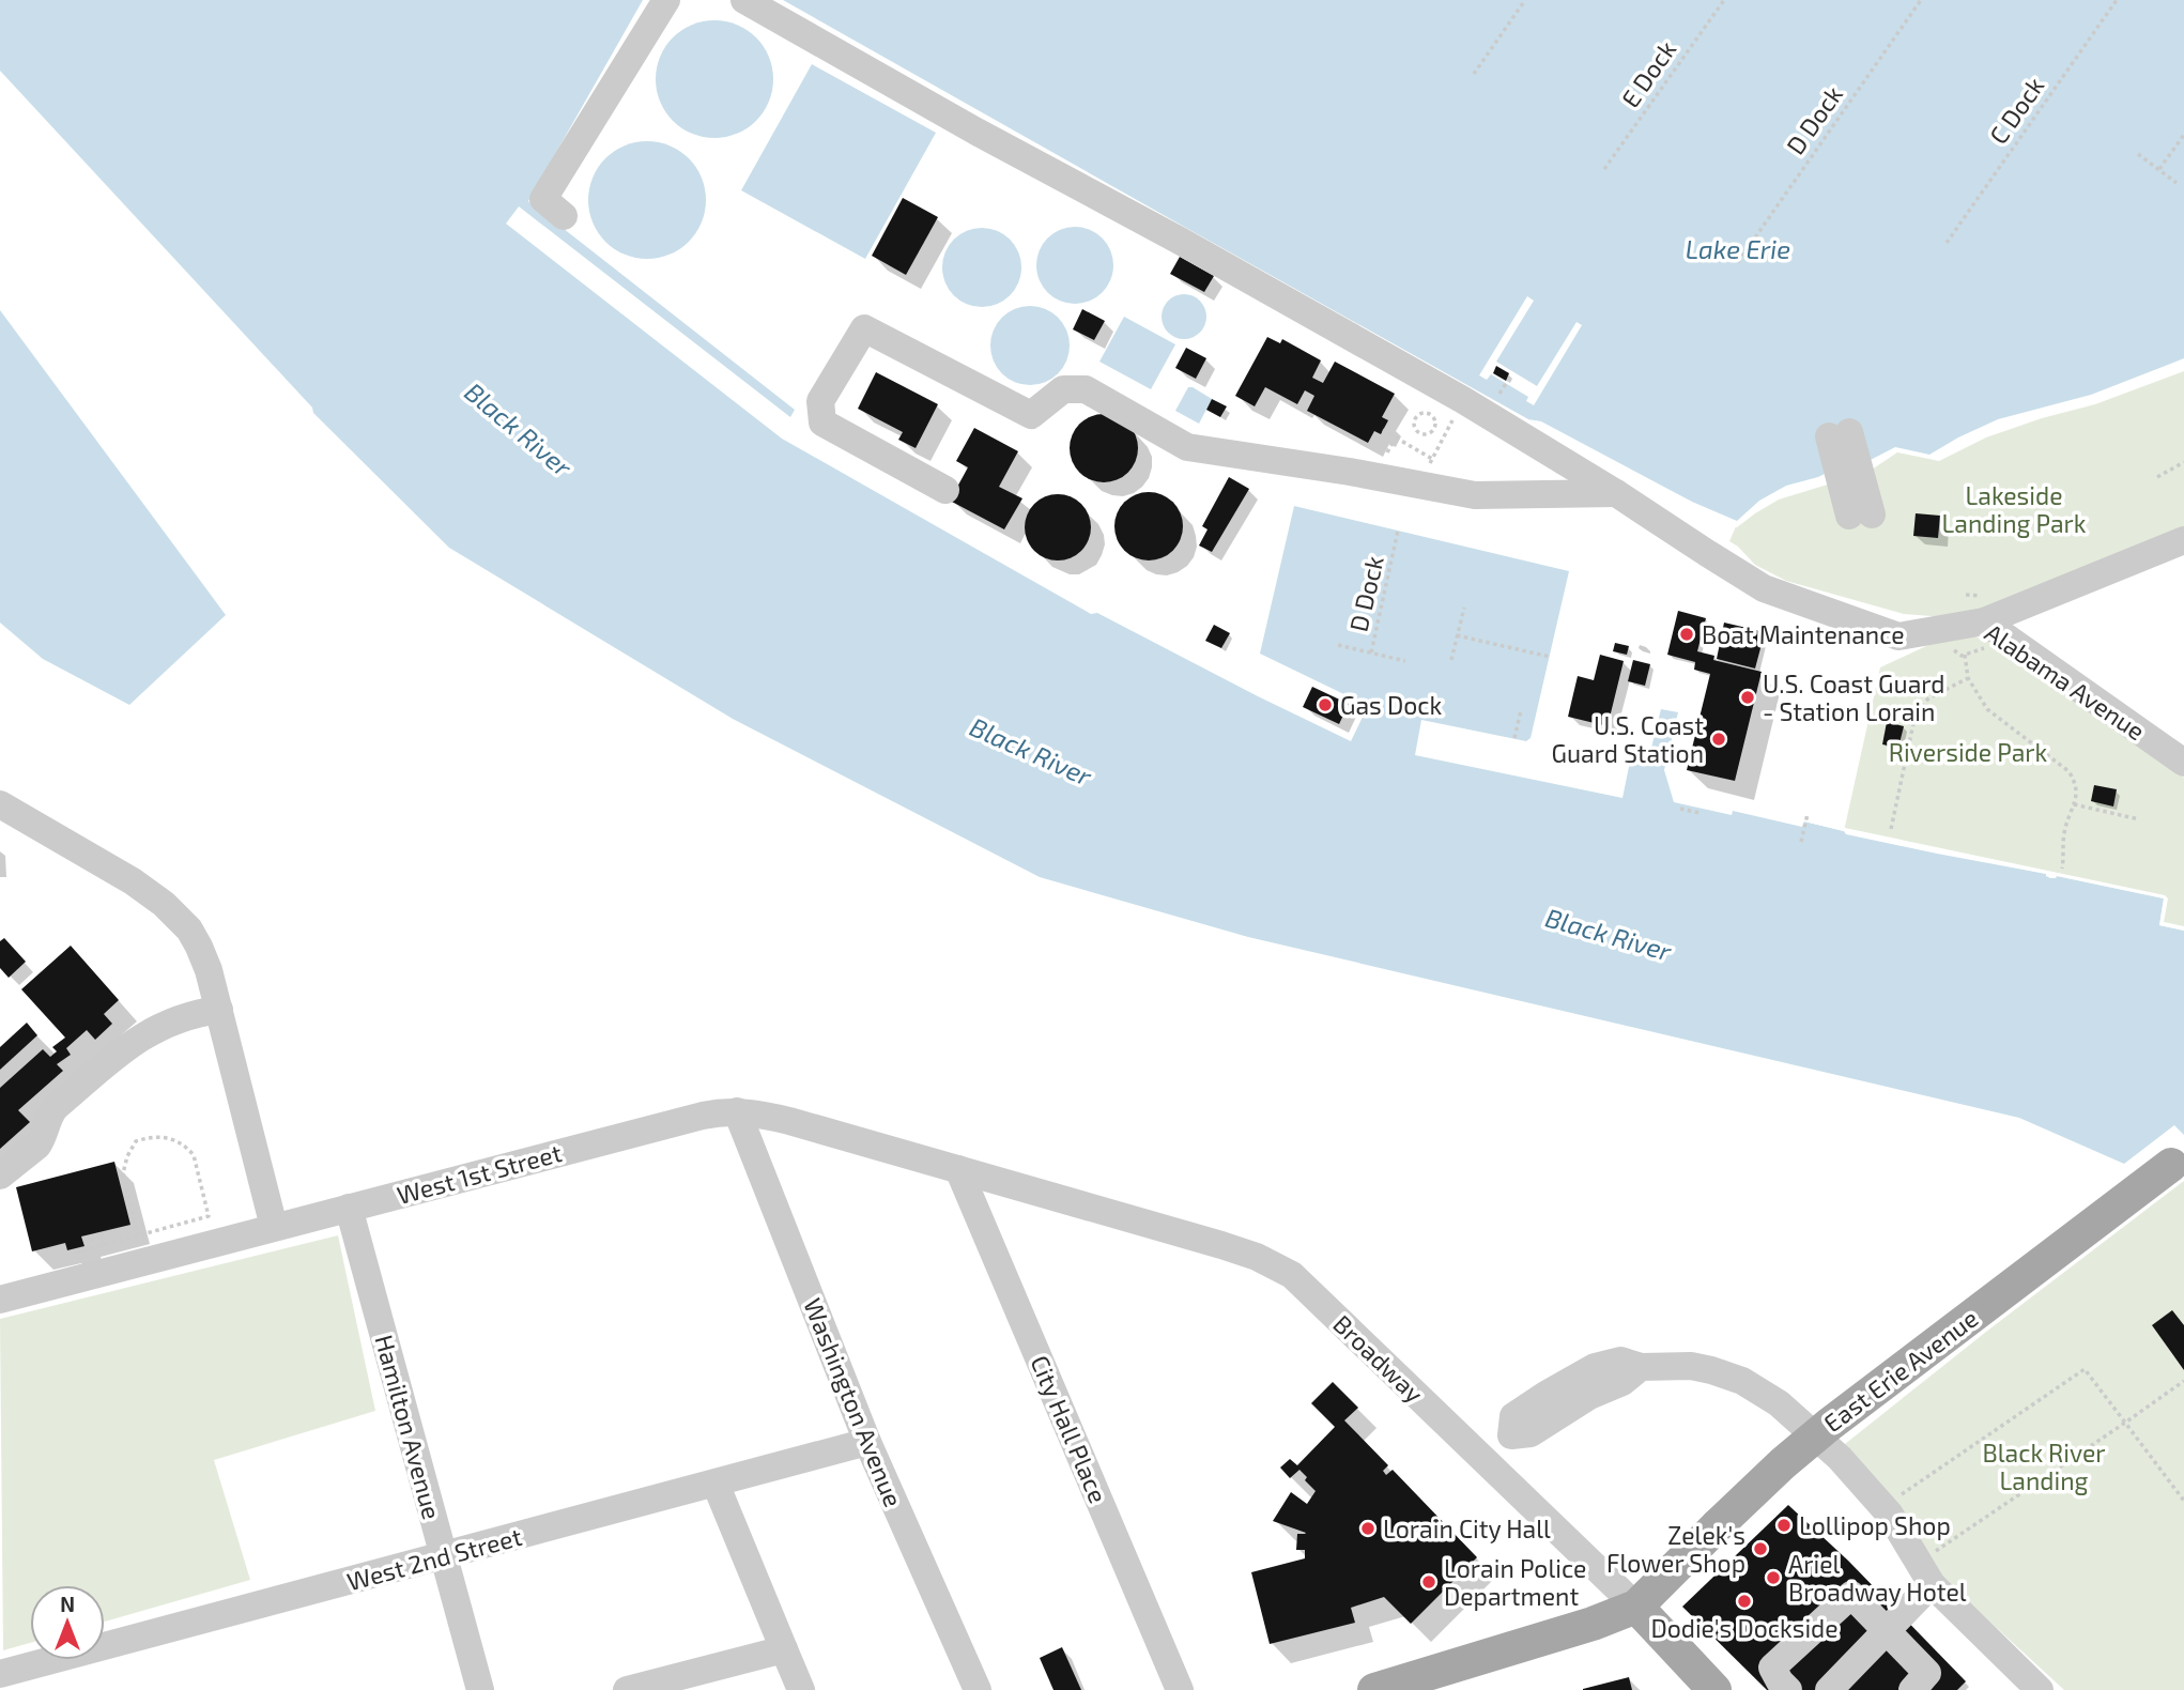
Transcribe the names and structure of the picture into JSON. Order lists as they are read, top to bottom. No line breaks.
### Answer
{"streets":{"main road":["Broadway","East Erie Avenue"],"street":["Alabama Avenue","West 1st Street","Washington Avenue","Hamilton Avenue","City Hall Place","West 2nd Street"],"path":["E Dock","C Dock","D Dock"]},"crossings":[["West 1st Street","Broadway"],["West 1st Street","Washington Avenue"],["West 1st Street","Hamilton Avenue"],["West 1st Street","City Hall Place"],["Broadway","East Erie Avenue"],["Broadway","City Hall Place"],["Washington Avenue","West 2nd Street"],["Hamilton Avenue","West 2nd Street"]],"water":["Lake Erie","Black River"],"parks":["Lakeside Landing Park","Riverside Park","Black River Landing"],"places":["Boat Maintenance","U.S. Coast Guard - Station Lorain","Gas Dock","U.S. Coast Guard Station","Lollipop Shop","Lorain City Hall","Zelek's Flower Shop","Ariel Broadway Hotel","Lorain Police Department","Dodie's Dockside"],"north":"top"}
